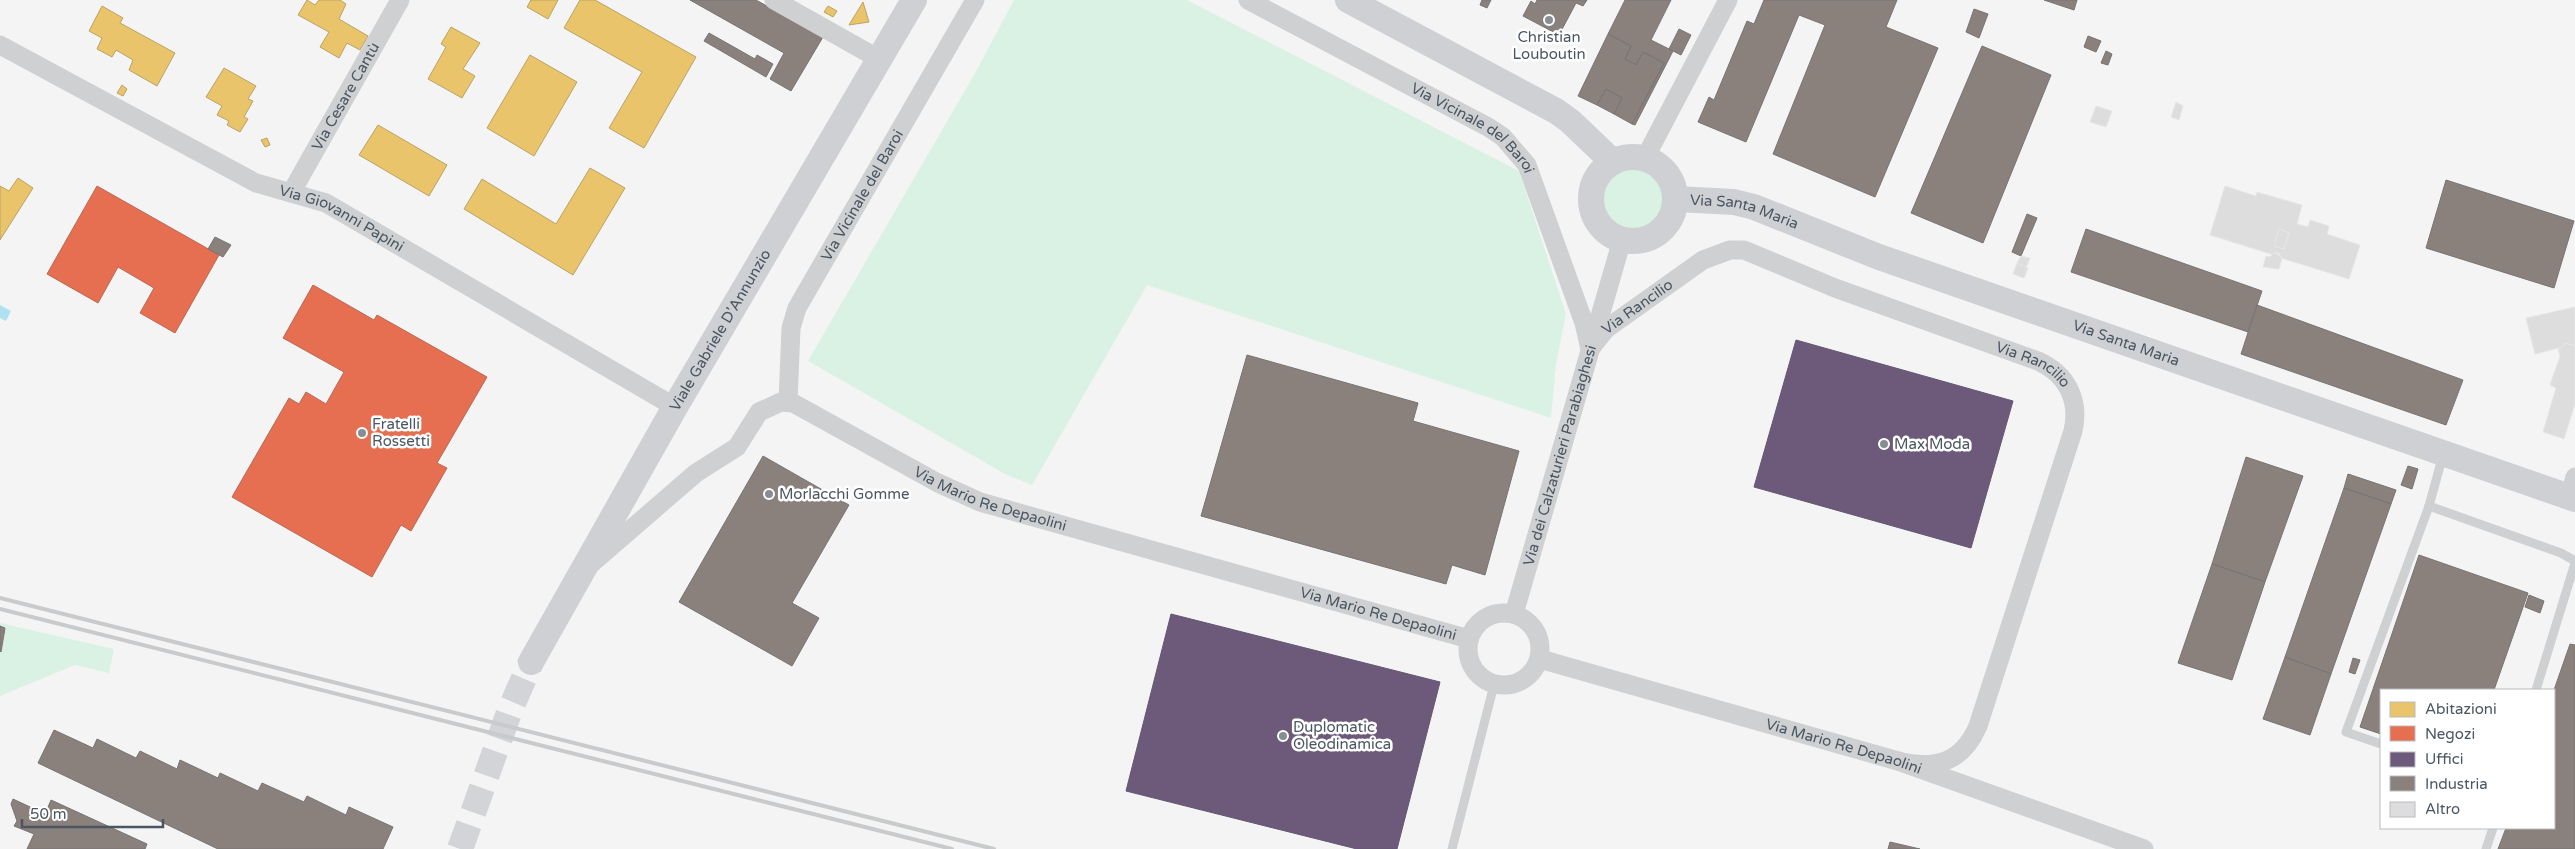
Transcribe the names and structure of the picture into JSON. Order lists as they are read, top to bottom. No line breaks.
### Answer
{"streets":{"street":["Via Cesare Cantù","Via Vicinale del Baroi","Via Santa Maria","Via Giovanni Papini","Via Rancilio","Viale Gabriele D'Annunzio","Via dei Calzaturieri Parabiaghesi","Via Mario Re Depaolini"]},"crossings":[["Via Cesare Cantù","Via Giovanni Papini"],["Via Vicinale del Baroi","Via Rancilio"],["Via Vicinale del Baroi","Via dei Calzaturieri Parabiaghesi"],["Via Vicinale del Baroi","Via Mario Re Depaolini"],["Via Santa Maria","Via dei Calzaturieri Parabiaghesi"],["Via Giovanni Papini","Viale Gabriele D'Annunzio"],["Via Rancilio","Via dei Calzaturieri Parabiaghesi"],["Via Rancilio","Via Mario Re Depaolini"],["Via dei Calzaturieri Parabiaghesi","Via Mario Re Depaolini"]],"places":["Christian Louboutin","Fratelli Rossetti","Max Moda","Morlacchi Gomme","Duplomatic Oleodinamica"],"legend":["Abitazioni","Negozi","Uffici","Industria","Altro"],"scale_bar":"50 m"}
